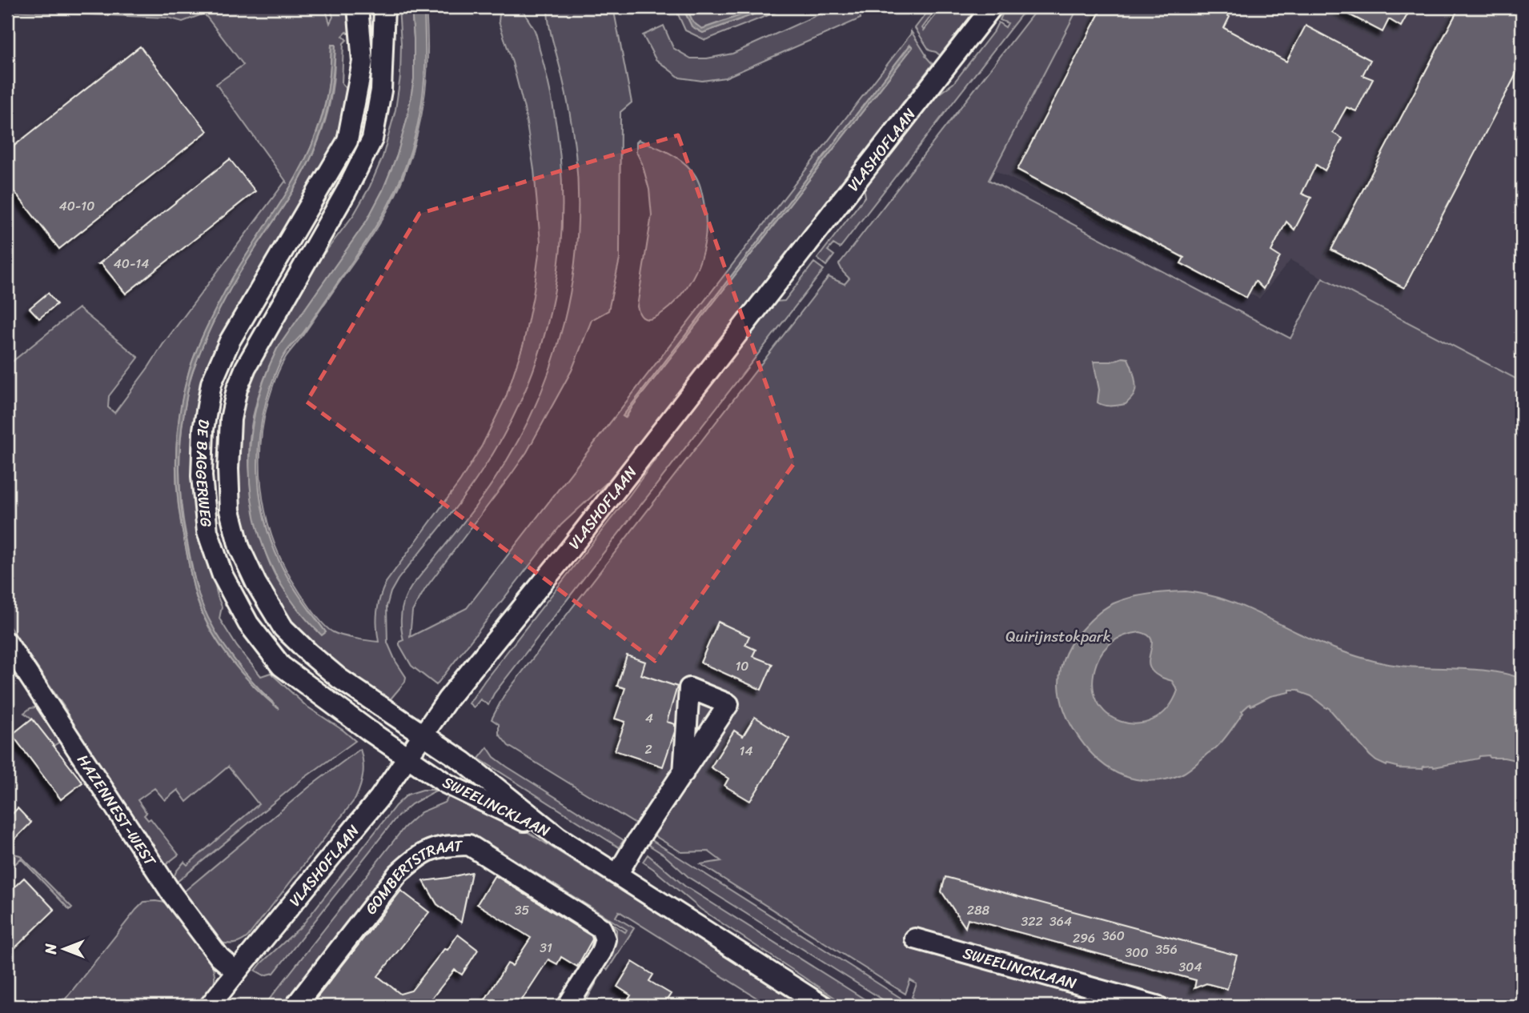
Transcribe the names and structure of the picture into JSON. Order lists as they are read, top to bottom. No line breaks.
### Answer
{"streets":{"street":["VLASHOFLAAN","DE BAGGERWEG","SWEELINCKLAAN","HAZENNEST-WEST","GOMBERTSTRAAT"]},"crossings":[["VLASHOFLAAN","DE BAGGERWEG"],["VLASHOFLAAN","SWEELINCKLAAN"],["VLASHOFLAAN","HAZENNEST-WEST"],["DE BAGGERWEG","SWEELINCKLAAN"]],"parks":["Quirijnstokpark"],"house_numbers":["40-10","40-14","10","4","2","14","35","288","322","364","360","296","31","356","300","304"],"north":"left"}
